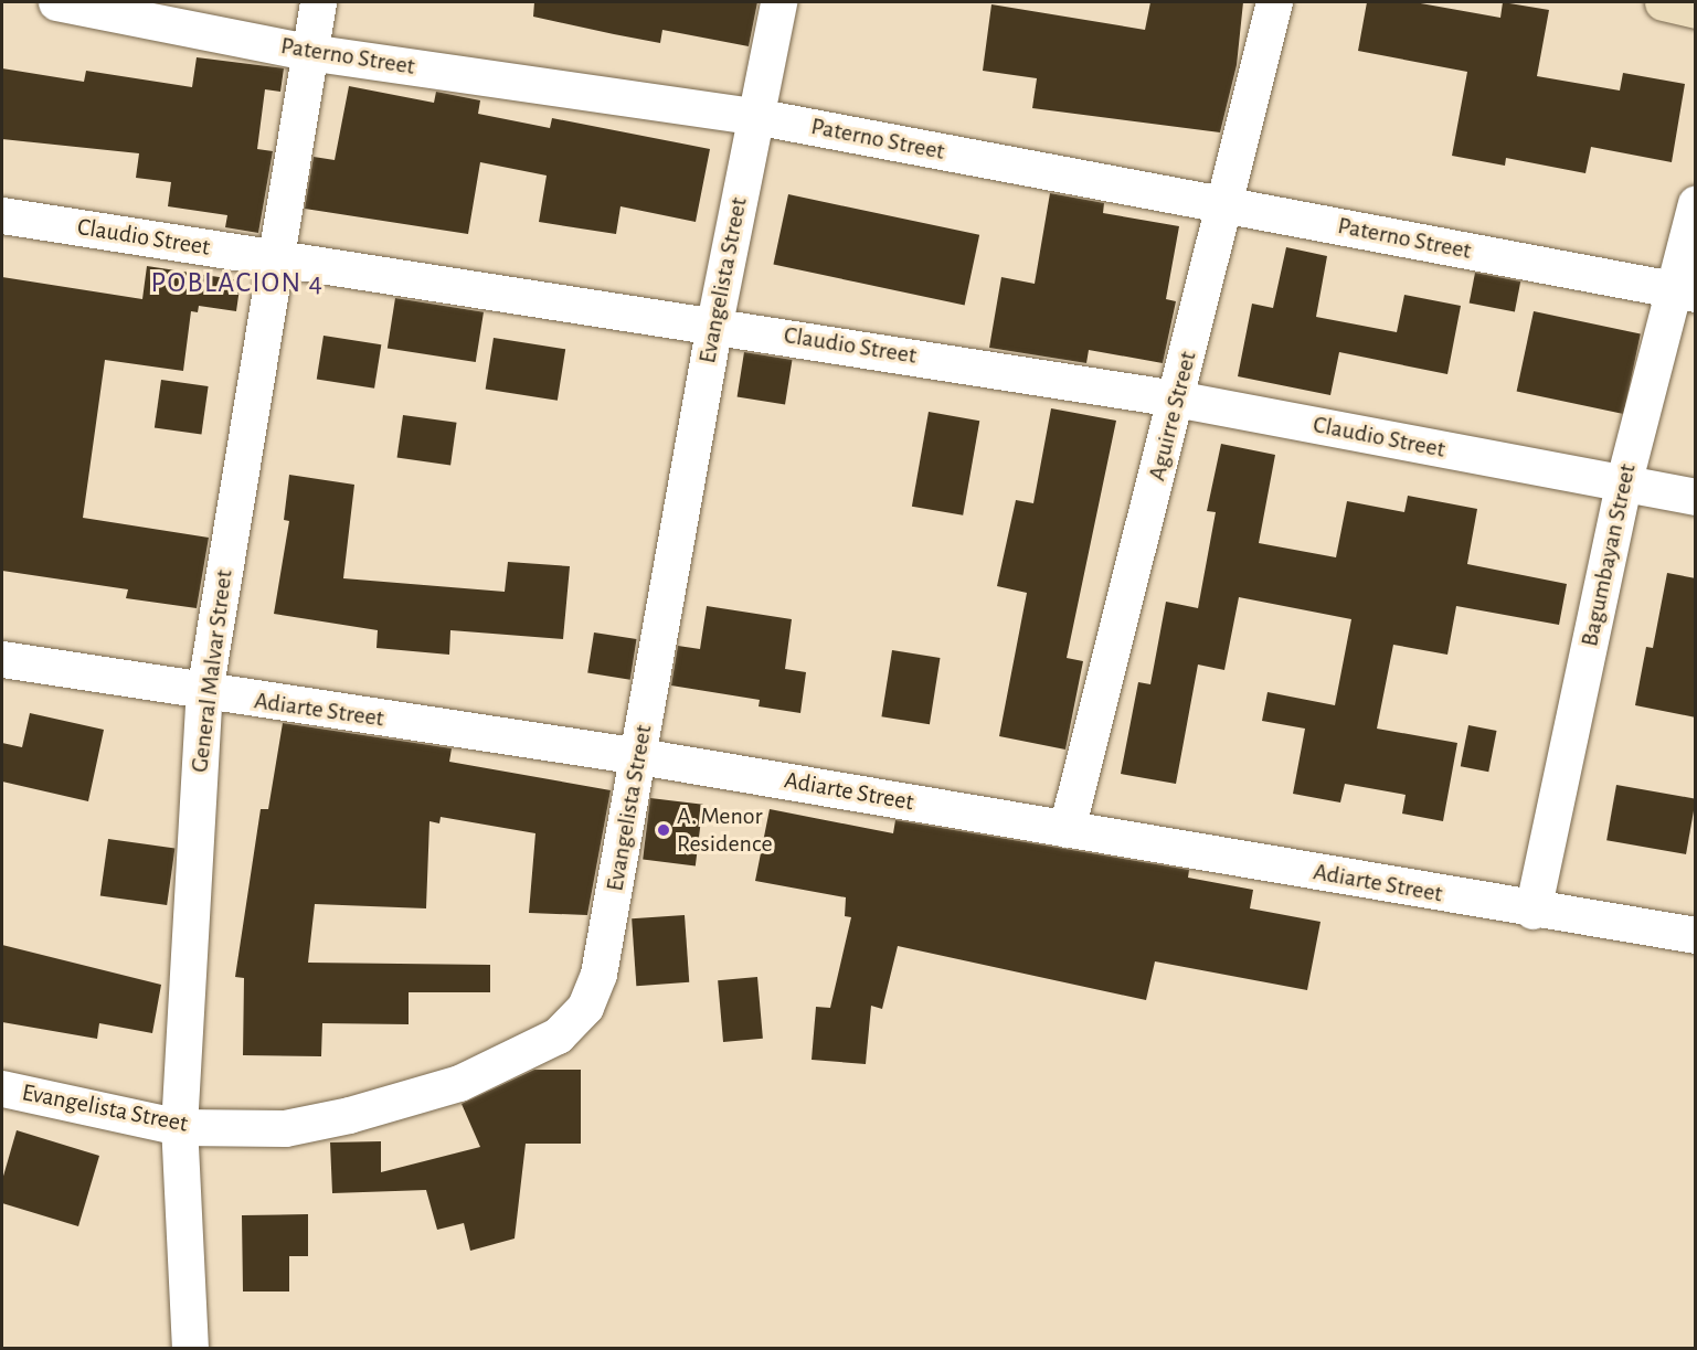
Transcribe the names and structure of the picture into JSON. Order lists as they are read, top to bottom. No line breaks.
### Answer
{"streets":{"street":["Paterno Street","Claudio Street","Evangelista Street","Aguirre Street","Bagumbayan Street","General Malvar Street","Adiarte Street"]},"crossings":[["Paterno Street","Evangelista Street"],["Paterno Street","Aguirre Street"],["Paterno Street","Bagumbayan Street"],["Paterno Street","General Malvar Street"],["Claudio Street","Evangelista Street"],["Claudio Street","Aguirre Street"],["Claudio Street","Bagumbayan Street"],["Claudio Street","General Malvar Street"],["Evangelista Street","General Malvar Street"],["Evangelista Street","Adiarte Street"],["Aguirre Street","Adiarte Street"],["Bagumbayan Street","Adiarte Street"],["General Malvar Street","Adiarte Street"]],"districts":["POBLACION 4"],"places":["A. Menor Residence"]}
